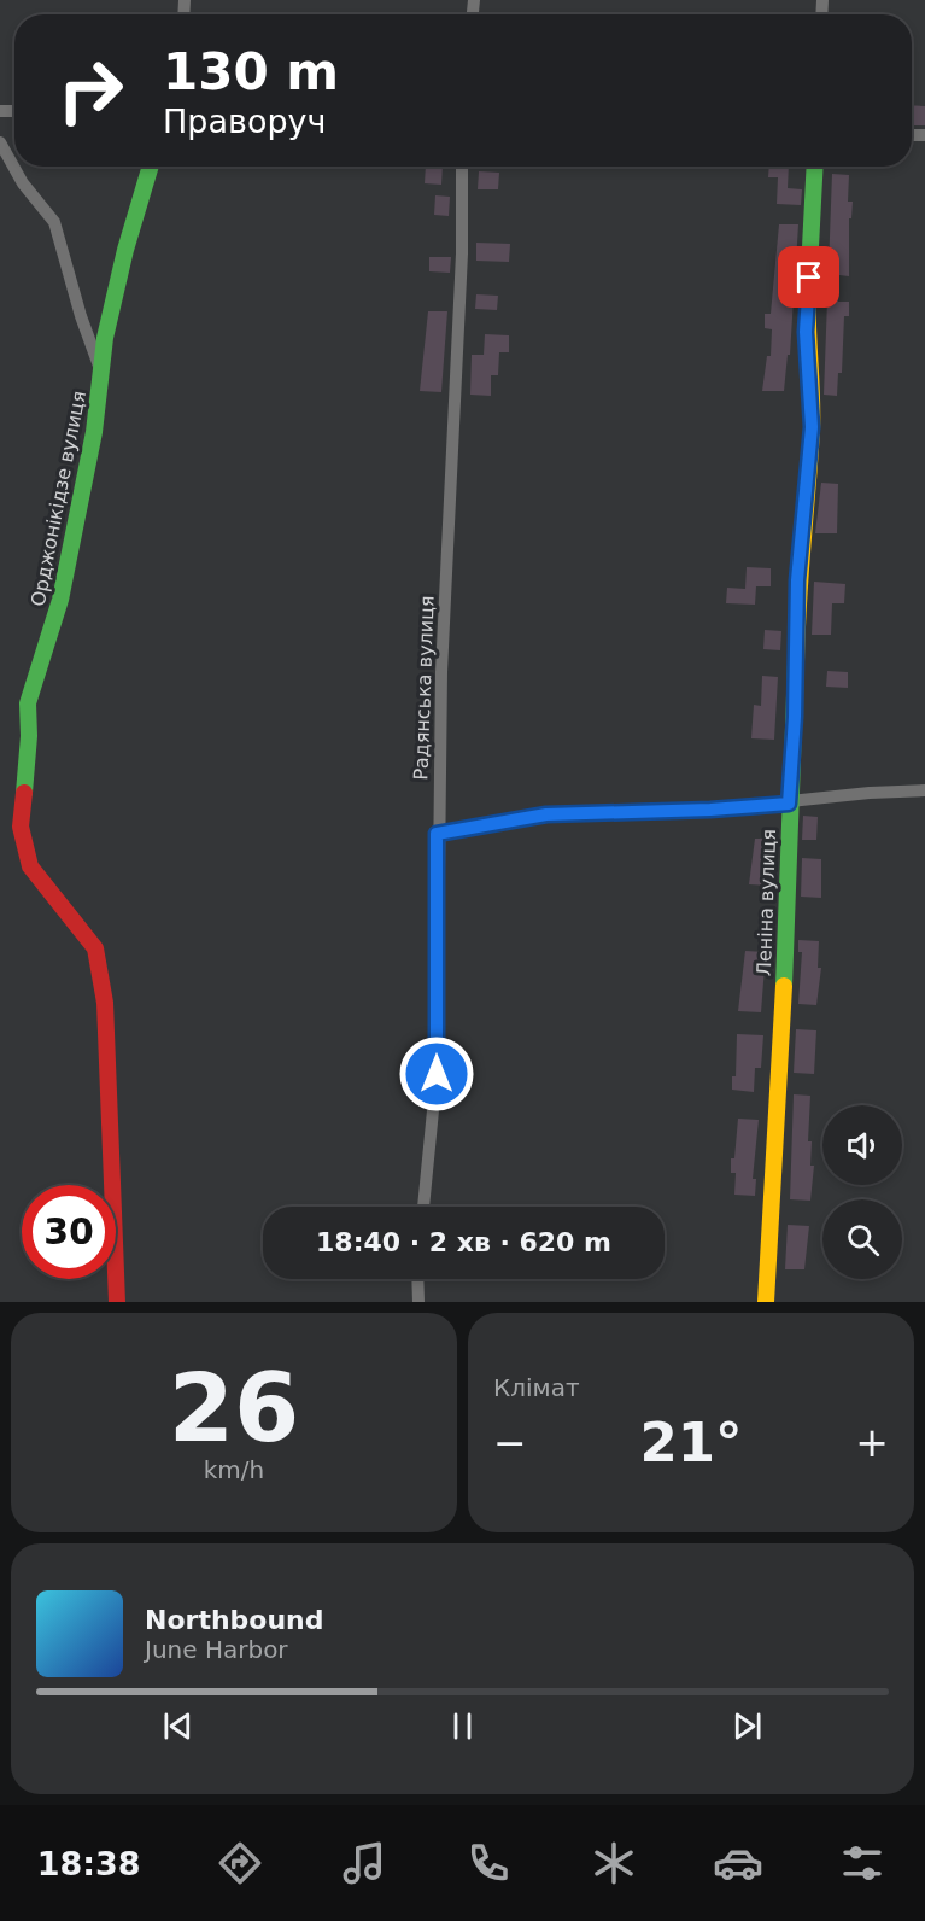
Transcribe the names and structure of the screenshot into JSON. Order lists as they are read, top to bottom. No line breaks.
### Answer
{"streets":{"street":["Орджонікідзе вулиця","Радянська вулиця","Леніна вулиця"]},"page":{"turn":["130 m","Праворуч"],"limit":"30","trip":"18:40 · 2 хв · 620 m","tile":[["26","km/h"],"Клімат"],"heat":["−","21°","+"],"song":["Northbound","June Harbor"],"tabs":"18:38"}}
